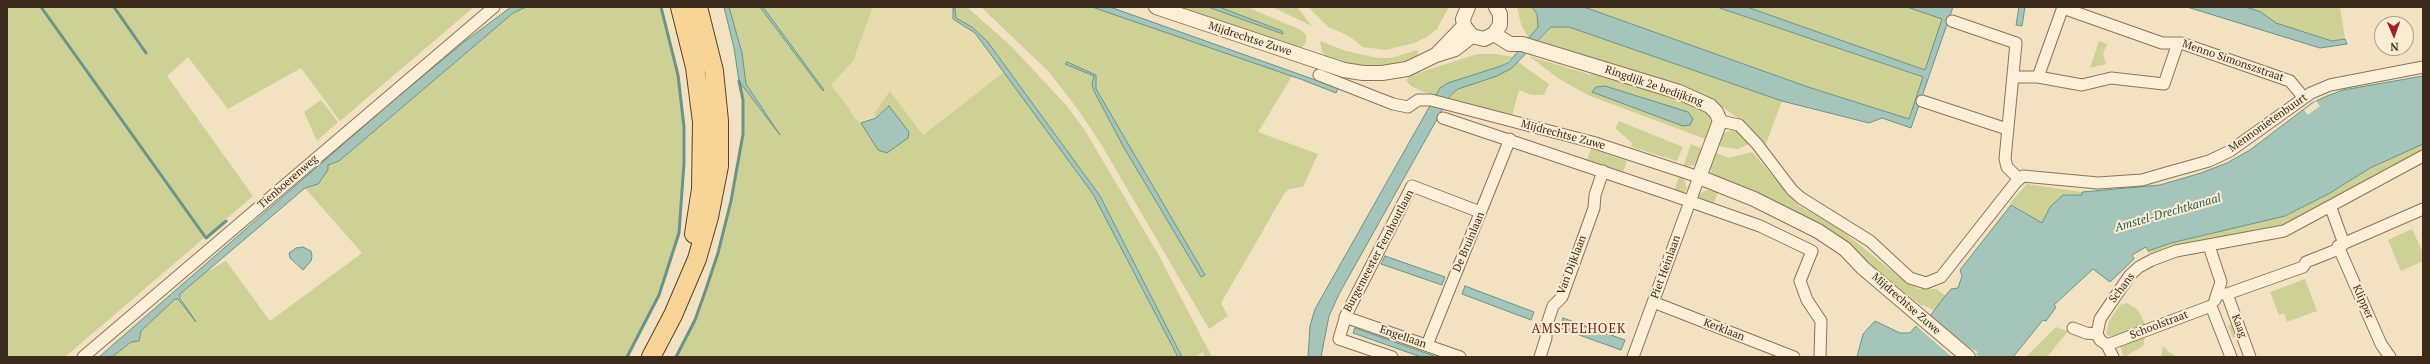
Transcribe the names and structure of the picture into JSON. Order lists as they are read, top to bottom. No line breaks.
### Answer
{"streets":{"street":["Mijdrechtse Zuwe","Menno Simonszstraat","Ringdijk 2e bedijking","Mennonietenbuurt","Tienboerenweg","De Bruinlaan","Burgemeester Fernhoutlaan","Van Dijklaan","Piet Heinlaan","Schans","Klipper","Schoolstraat","Kaag","Kerklaan","Engellaan"]},"crossings":[["Mijdrechtse Zuwe","Ringdijk 2e bedijking"],["Mijdrechtse Zuwe","Mennonietenbuurt"],["Mijdrechtse Zuwe","De Bruinlaan"],["Mijdrechtse Zuwe","Van Dijklaan"],["Mijdrechtse Zuwe","Piet Heinlaan"],["Menno Simonszstraat","Mennonietenbuurt"],["De Bruinlaan","Burgemeester Fernhoutlaan"],["De Bruinlaan","Engellaan"],["Burgemeester Fernhoutlaan","Engellaan"],["Piet Heinlaan","Kerklaan"]],"districts":["AMSTELHOEK"],"water":["Amstel-Drechtkanaal"],"north":"bottom"}
